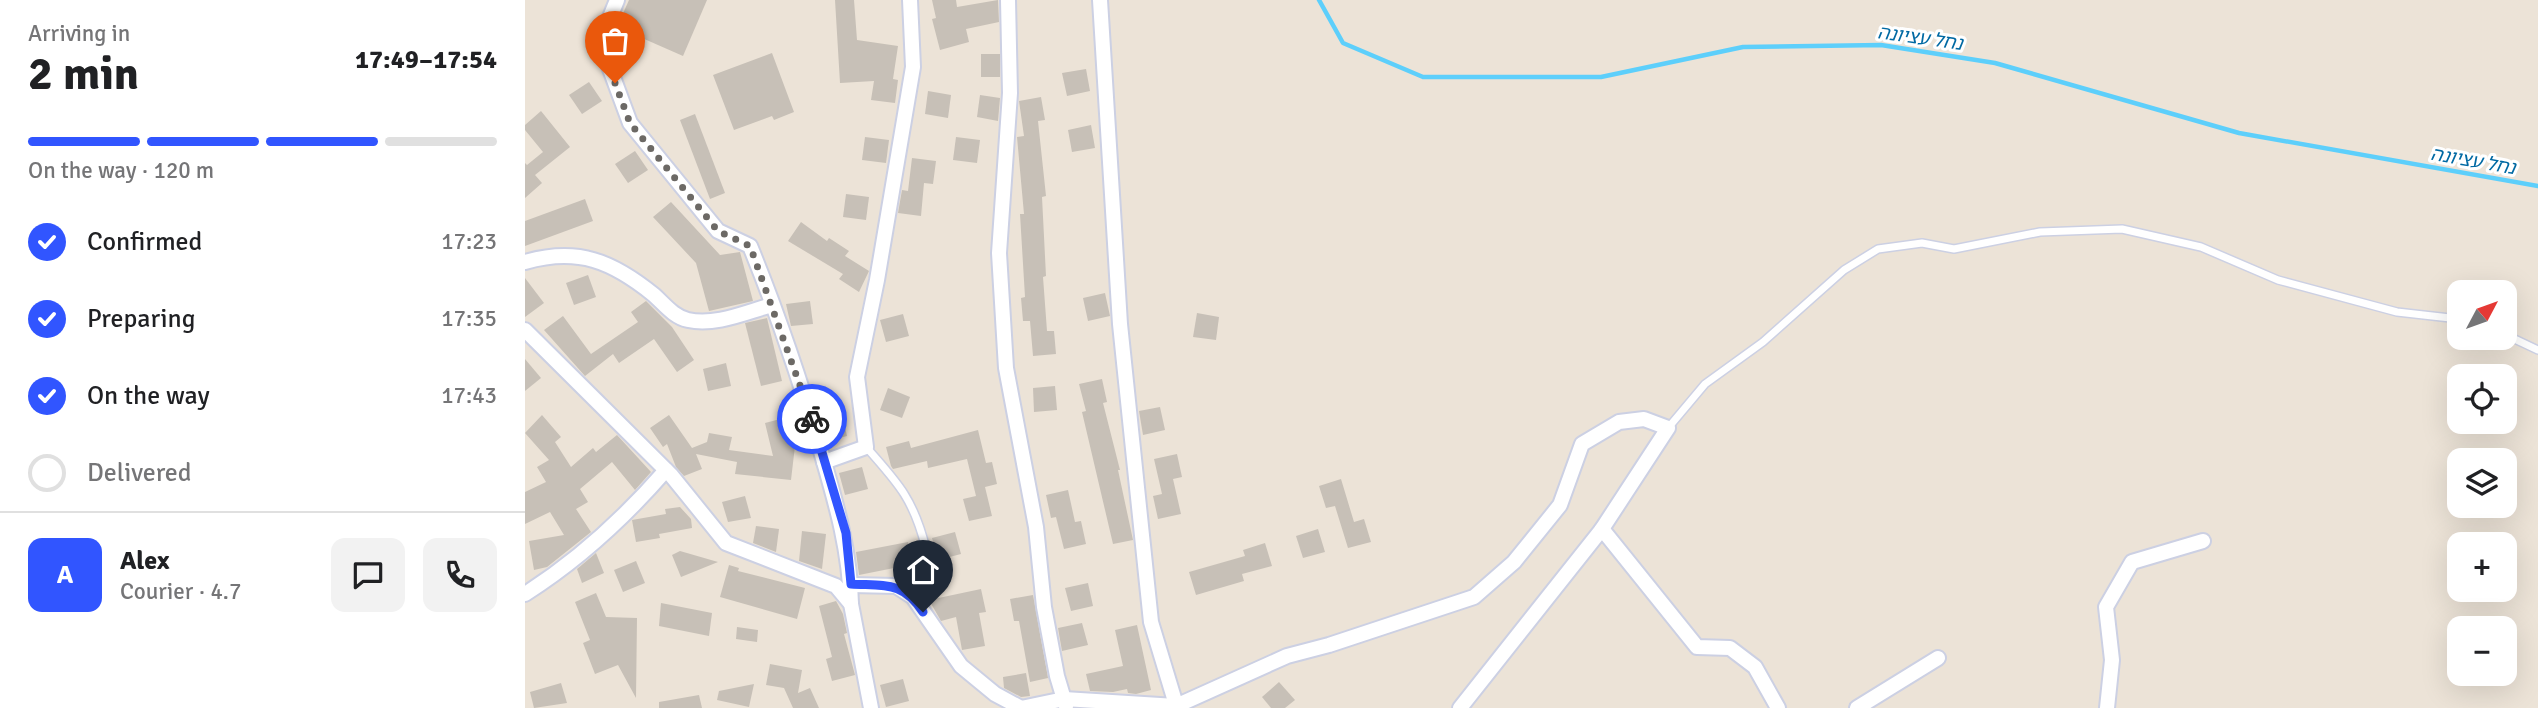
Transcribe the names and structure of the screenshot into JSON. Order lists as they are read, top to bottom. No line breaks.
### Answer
{"water":["נחל עציונה"],"north":"top right","page":{"heading":["2 min","Arriving in","17:49–17:54"],"panel":["Alex","Courier · 4.7"],"bar":"On the way · 120 m","list":[["Confirmed","17:23"],["Preparing","17:35"],["On the way","17:43"],"Delivered"],"map_buttons":["+","−"],"round":"A"}}
